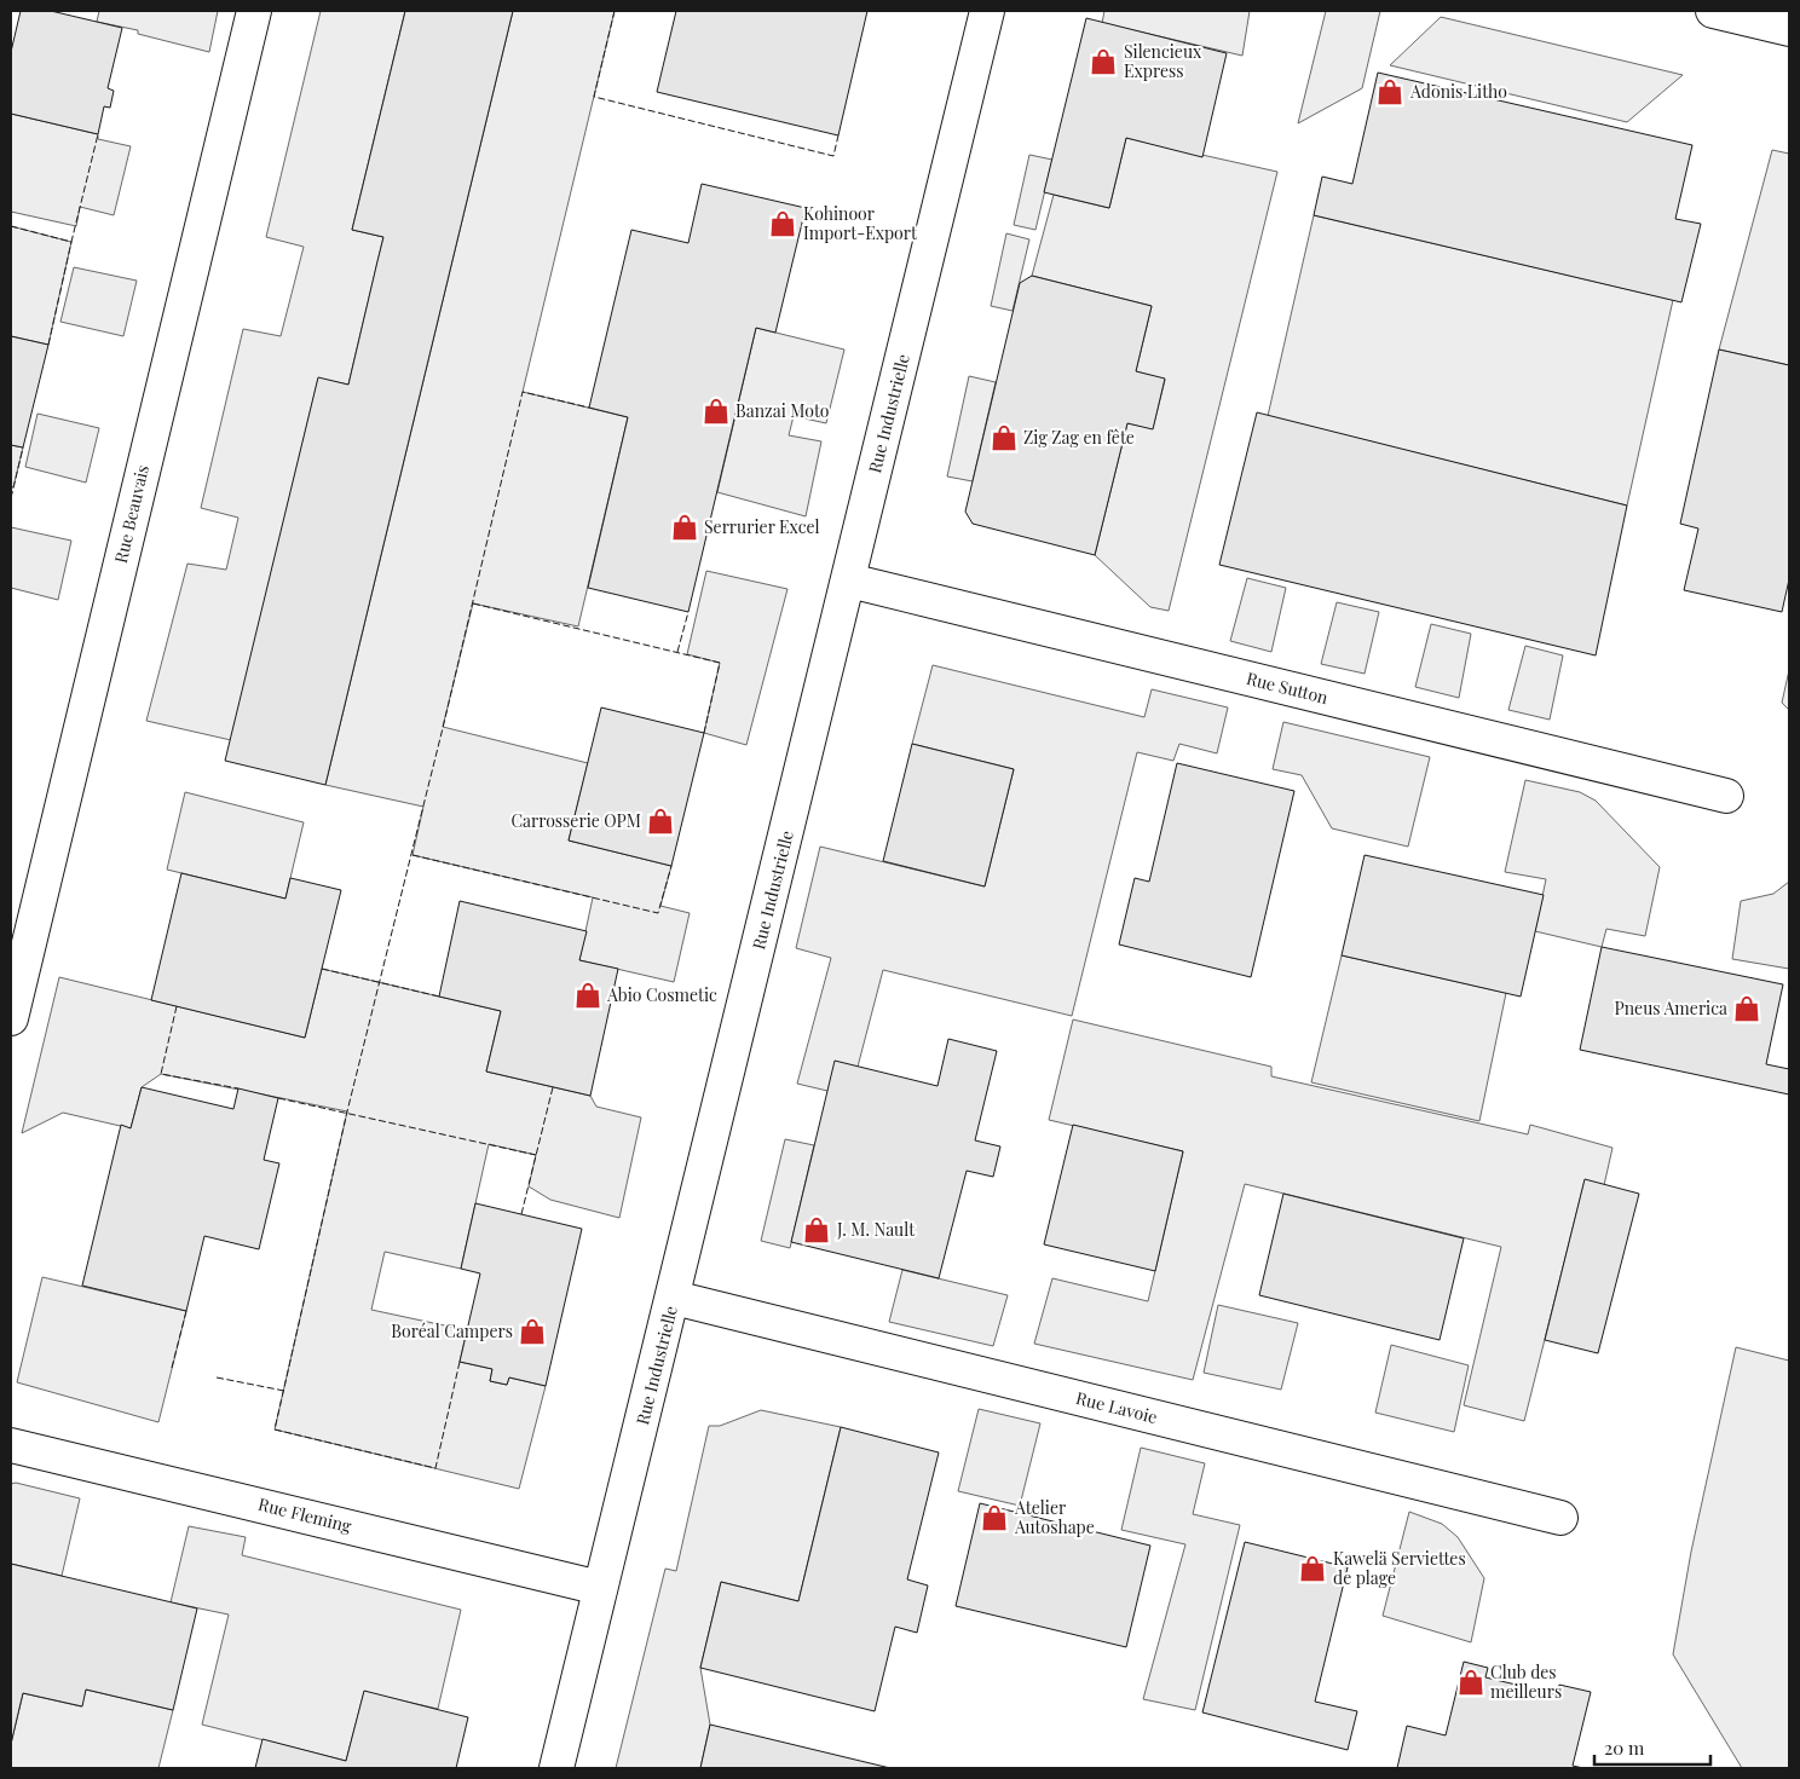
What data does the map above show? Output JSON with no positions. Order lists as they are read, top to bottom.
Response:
{
  "streets": {
    "street": [
      "Rue Industrielle",
      "Rue Beauvais",
      "Rue Sutton",
      "Rue Lavoie",
      "Rue Fleming"
    ]
  },
  "crossings": [
    ["Rue Industrielle", "Rue Sutton"],
    ["Rue Industrielle", "Rue Lavoie"],
    ["Rue Industrielle", "Rue Fleming"]
  ],
  "places": {
    "shop": [
      "Silencieux Express",
      "Adonis Litho",
      "Kohinoor Import-Export",
      "Banzai Moto",
      "Zig Zag en fête",
      "Serrurier Excel",
      "Carrosserie OPM",
      "Abio Cosmetic",
      "Pneus America",
      "J. M. Nault",
      "Boréal Campers",
      "Atelier Autoshape",
      "Kawelä Serviettes de plage",
      "Club des meilleurs"
    ]
  },
  "scale_bar": "20 m"
}
